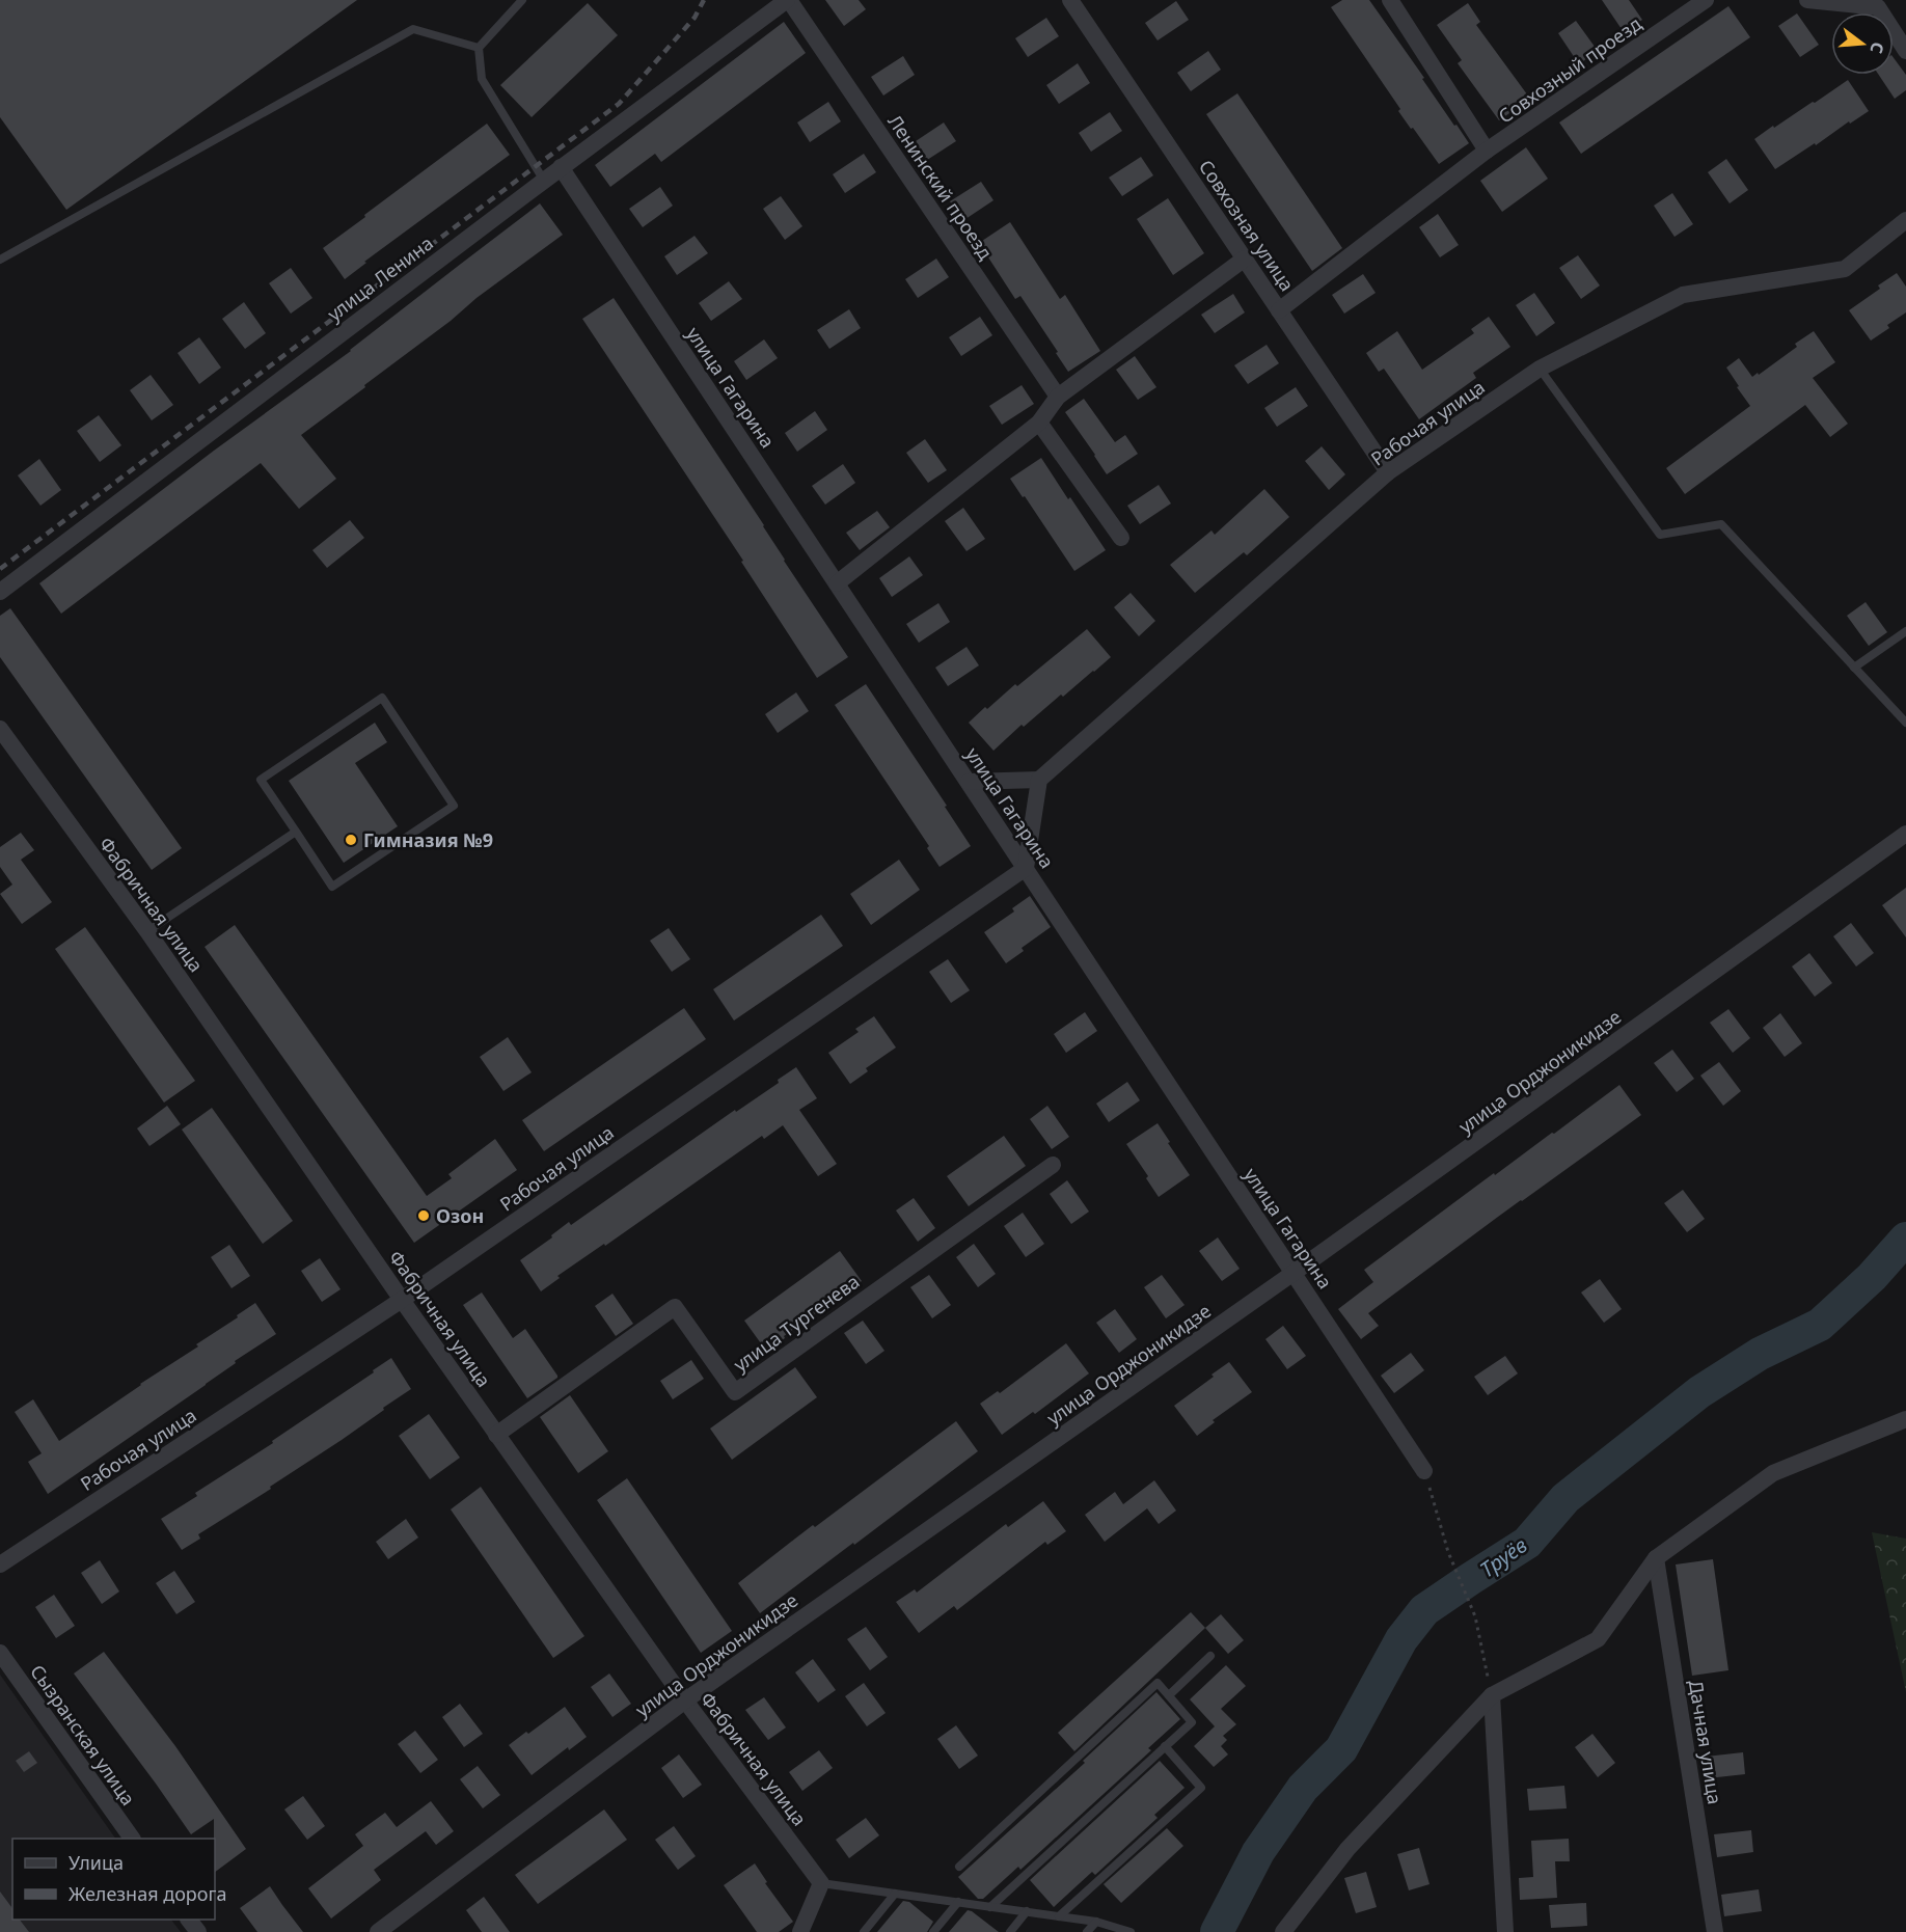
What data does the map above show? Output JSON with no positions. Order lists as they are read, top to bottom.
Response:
{
  "streets": {
    "street": [
      "Совхозный проезд",
      "Ленинский проезд",
      "Совхозная улица",
      "улица Ленина",
      "улица Гагарина",
      "Рабочая улица",
      "Фабричная улица",
      "улица Орджоникидзе",
      "улица Тургенева",
      "Сызранская улица",
      "Дачная улица"
    ]
  },
  "crossings": [
    ["Совхозный проезд", "Совхозная улица"],
    ["Ленинский проезд", "улица Ленина"],
    ["Совхозная улица", "Рабочая улица"],
    ["улица Ленина", "улица Гагарина"],
    ["улица Гагарина", "Рабочая улица"],
    ["улица Гагарина", "улица Орджоникидзе"],
    ["Рабочая улица", "Фабричная улица"],
    ["Фабричная улица", "улица Орджоникидзе"],
    ["Фабричная улица", "улица Тургенева"]
  ],
  "water": ["Труёв"],
  "places": ["Гимназия №9", "Озон"],
  "legend": ["Улица", "Железная дорога"],
  "north": "right"
}
